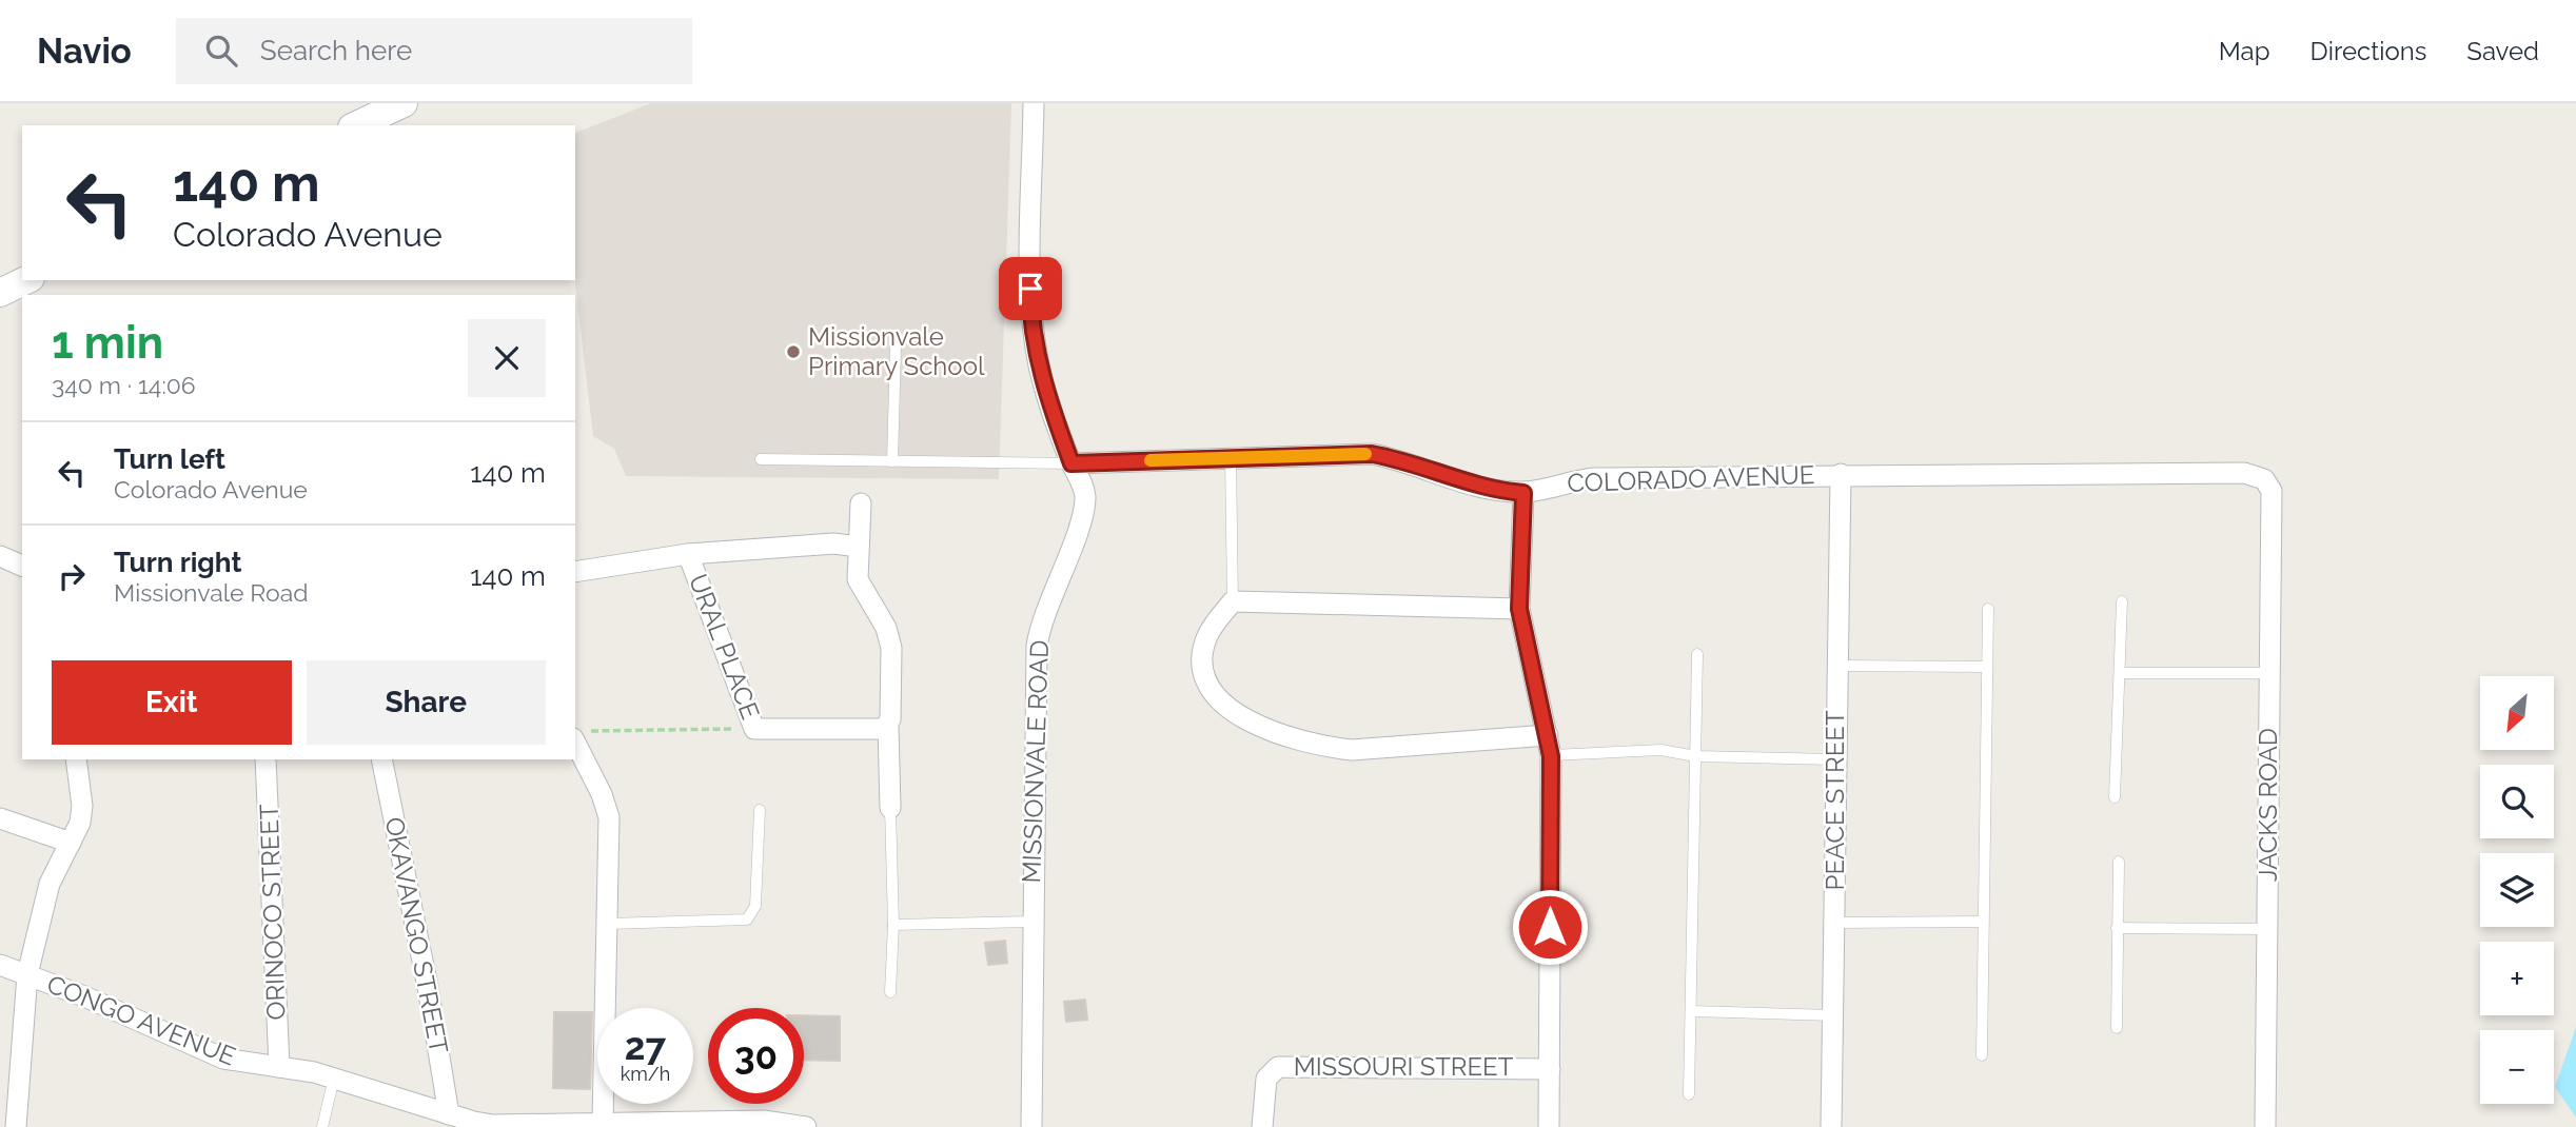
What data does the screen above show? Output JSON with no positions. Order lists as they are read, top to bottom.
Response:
{
  "streets": {
    "street": [
      "COLORADO AVENUE",
      "URAL PLACE",
      "MISSIONVALE ROAD",
      "PEACE STREET",
      "JACKS ROAD",
      "ORINOCO STREET",
      "OKAVANGO STREET",
      "CONGO AVENUE",
      "MISSOURI STREET"
    ]
  },
  "crossings": [
    ["COLORADO AVENUE", "MISSIONVALE ROAD"],
    ["COLORADO AVENUE", "PEACE STREET"],
    ["COLORADO AVENUE", "JACKS ROAD"],
    ["ORINOCO STREET", "CONGO AVENUE"],
    ["OKAVANGO STREET", "CONGO AVENUE"]
  ],
  "places": ["Missionvale Primary School"],
  "north": "bottom left",
  "page": {
    "header": "Navio",
    "search": "Search here",
    "nav": ["Map", "Directions", "Saved"],
    "turn": ["140 m", "Colorado Avenue"],
    "heading": ["1 min", "340 m · 14:06"],
    "list": [
      {
        "name": "Turn left",
        "note": "Colorado Avenue",
        "value": "140 m"
      },
      {
        "name": "Turn right",
        "note": "Missionvale Road",
        "value": "140 m"
      }
    ],
    "buttons": ["Exit", "Share"],
    "map_buttons": ["+", "−"],
    "speed": "27 km/h",
    "limit": "30"
  }
}
